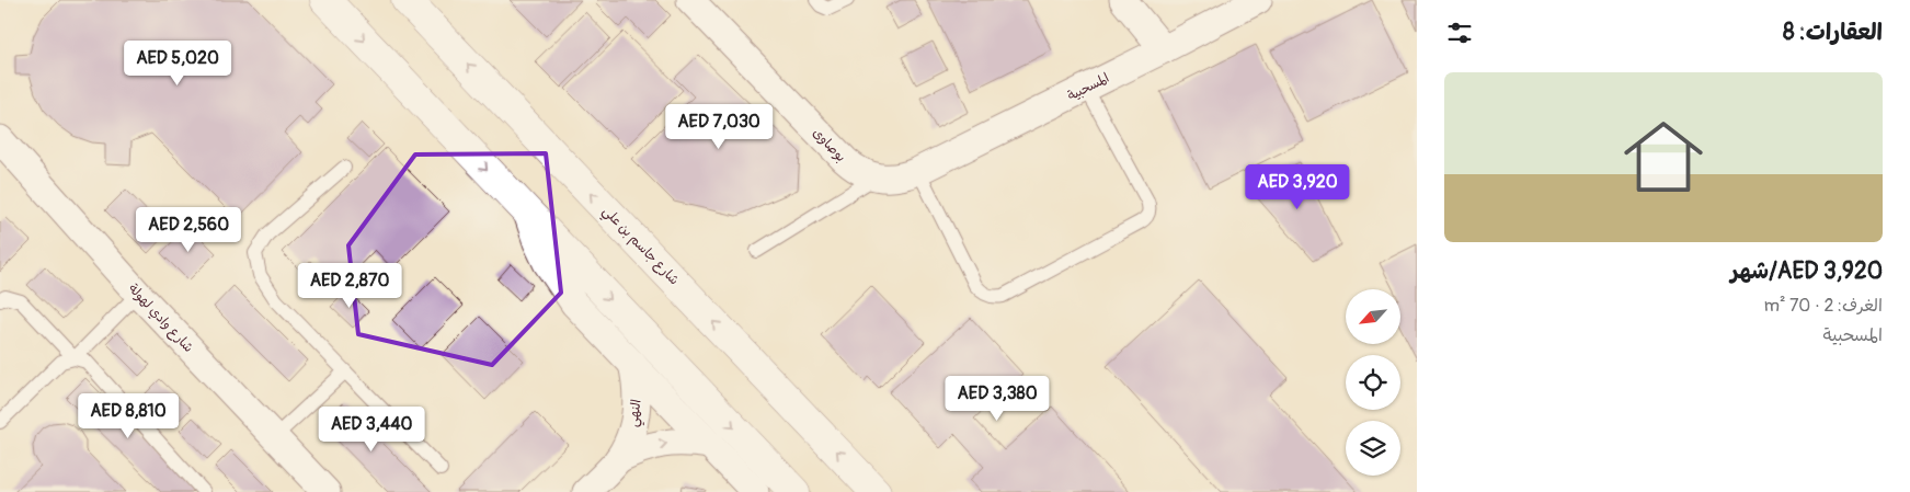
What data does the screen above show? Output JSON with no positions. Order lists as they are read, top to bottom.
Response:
{
  "streets": {
    "street": [
      "المسحبية",
      "بوصاوى",
      "شارع جاسم بن علي",
      "شارع وادي لهولة",
      "النهي"
    ]
  },
  "crossings": [
    ["المسحبية", "بوصاوى"]
  ],
  "one_way": ["النهي"],
  "north": "bottom left",
  "page": {
    "heading": "العقارات: 8",
    "price": [
      "AED 5,020",
      "AED 7,030",
      "AED 3,920",
      "AED 2,560",
      "AED 2,870",
      "AED 3,380",
      "AED 8,810",
      "AED 3,440"
    ],
    "list": [
      {
        "name": "AED 3,920/شهر",
        "note": "الغرف: 2 · 70 m² · المسحبية"
      }
    ]
  }
}
